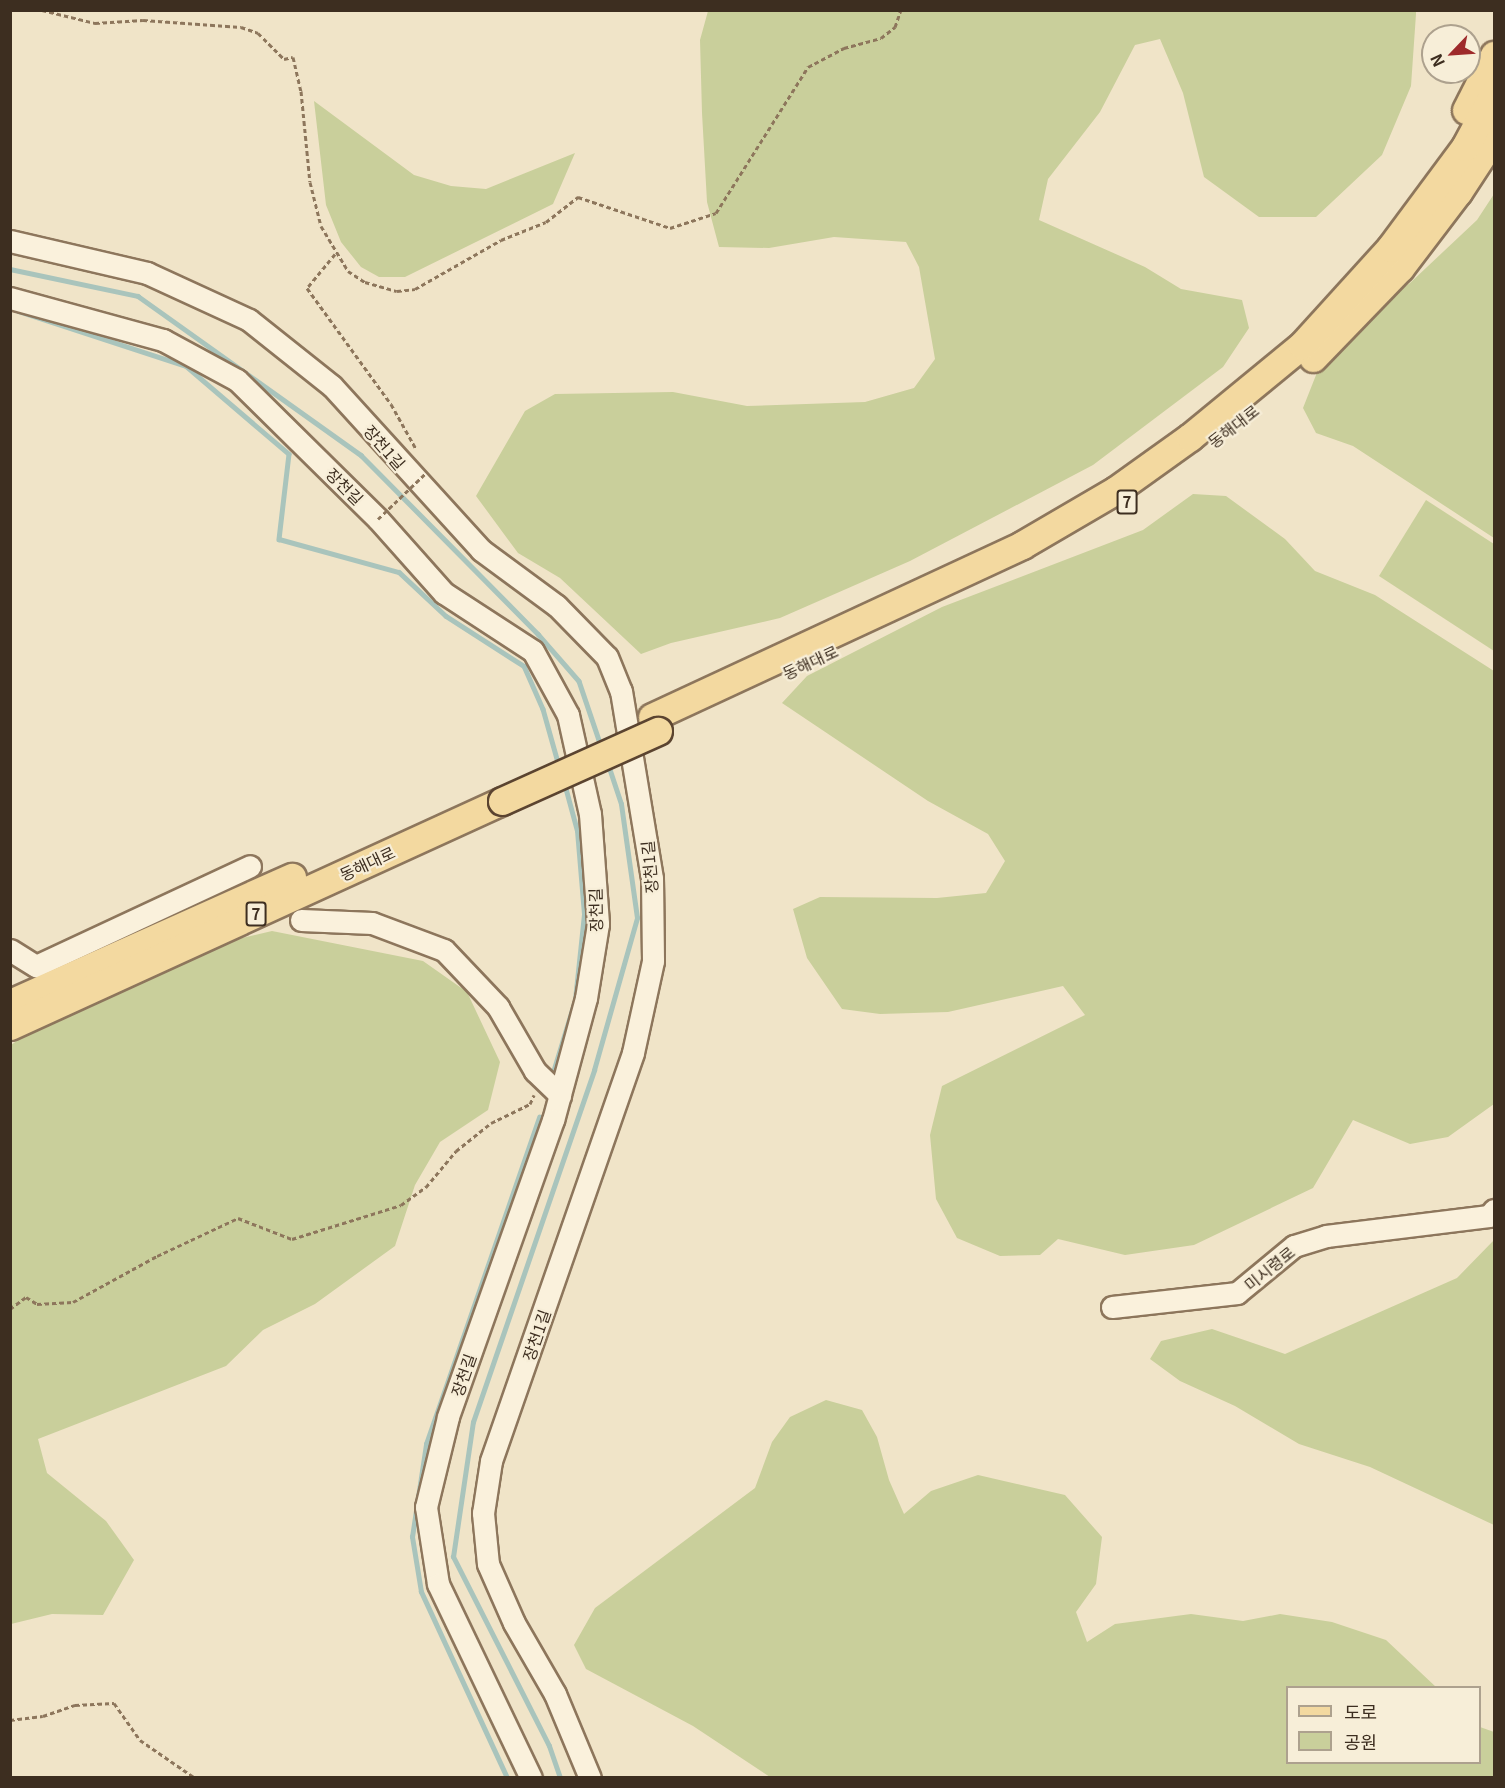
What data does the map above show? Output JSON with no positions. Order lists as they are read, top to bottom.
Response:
{
  "streets": {
    "main road": ["동해대로", "7"],
    "street": ["장천1길", "장천길", "미시령로"]
  },
  "legend": ["도로", "공원"],
  "north": "bottom left"
}
